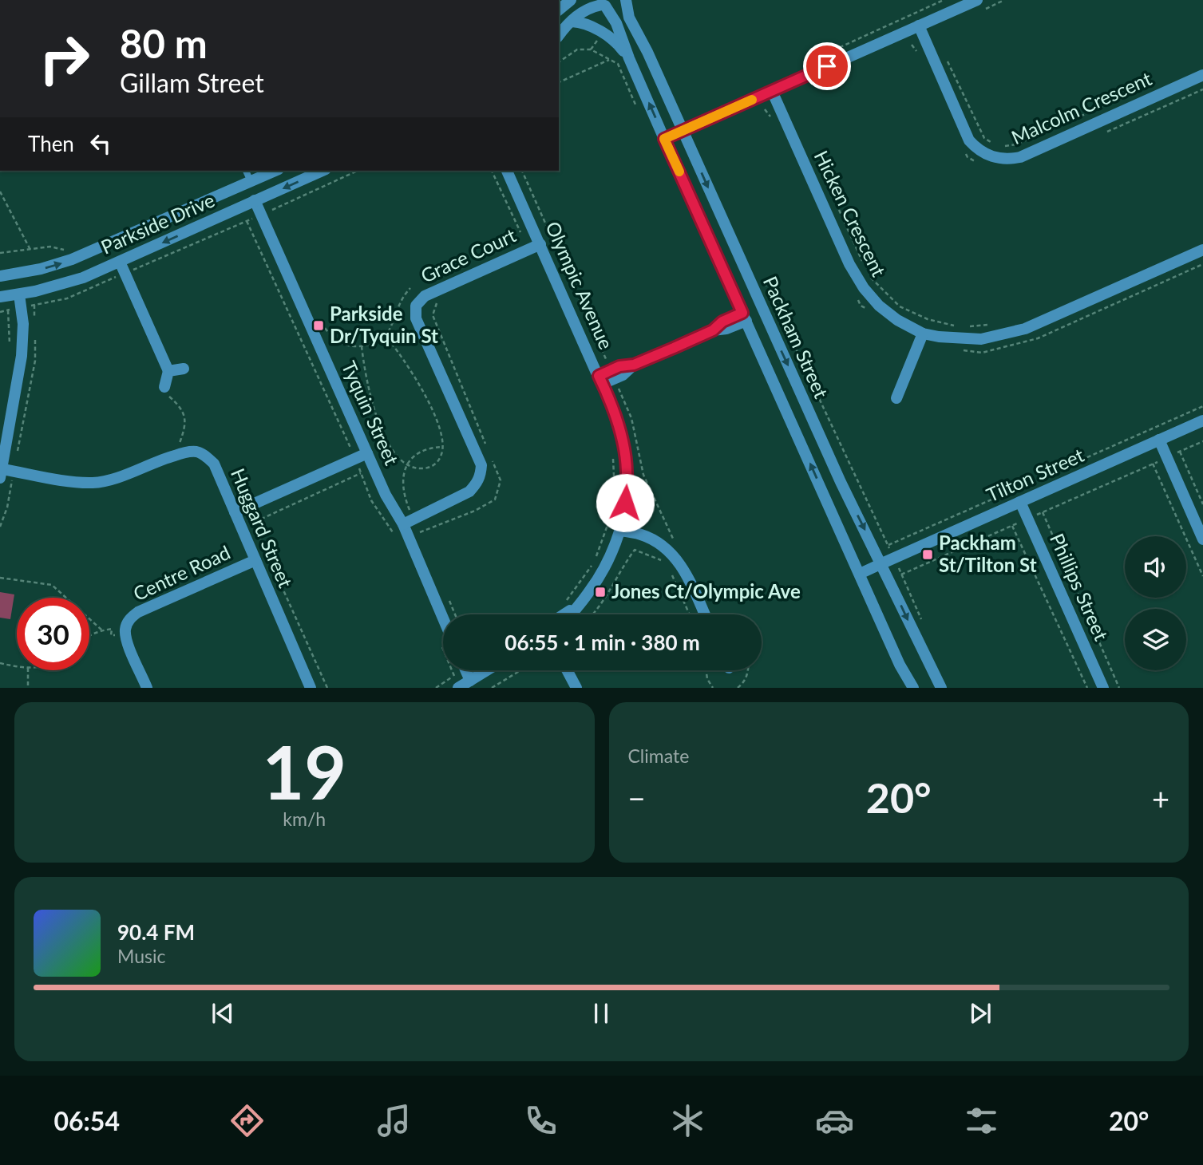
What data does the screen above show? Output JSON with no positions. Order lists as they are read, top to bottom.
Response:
{
  "streets": {
    "street": [
      "Malcolm Crescent",
      "Hicken Crescent",
      "Parkside Drive",
      "Grace Court",
      "Olympic Avenue",
      "Packham Street",
      "Tyquin Street",
      "Tilton Street",
      "Huggard Street",
      "Centre Road",
      "Phillips Street"
    ]
  },
  "crossings": [
    ["Parkside Drive", "Tyquin Street"],
    ["Grace Court", "Olympic Avenue"],
    ["Grace Court", "Tyquin Street"],
    ["Packham Street", "Tilton Street"],
    ["Tilton Street", "Phillips Street"],
    ["Huggard Street", "Centre Road"]
  ],
  "places": {
    "transit": ["Parkside Dr/Tyquin St", "Packham St/Tilton St", "Jones Ct/Olympic Ave"]
  },
  "page": {
    "turn": ["80 m", "Gillam Street"],
    "then": "Then",
    "limit": "30",
    "trip": "06:55 · 1 min · 380 m",
    "tile": [
      ["19", "km/h"],
      "Climate"
    ],
    "heat": ["−", "20°", "+"],
    "song": ["90.4 FM", "Music"],
    "tabs": ["06:54", "20°"]
  }
}
